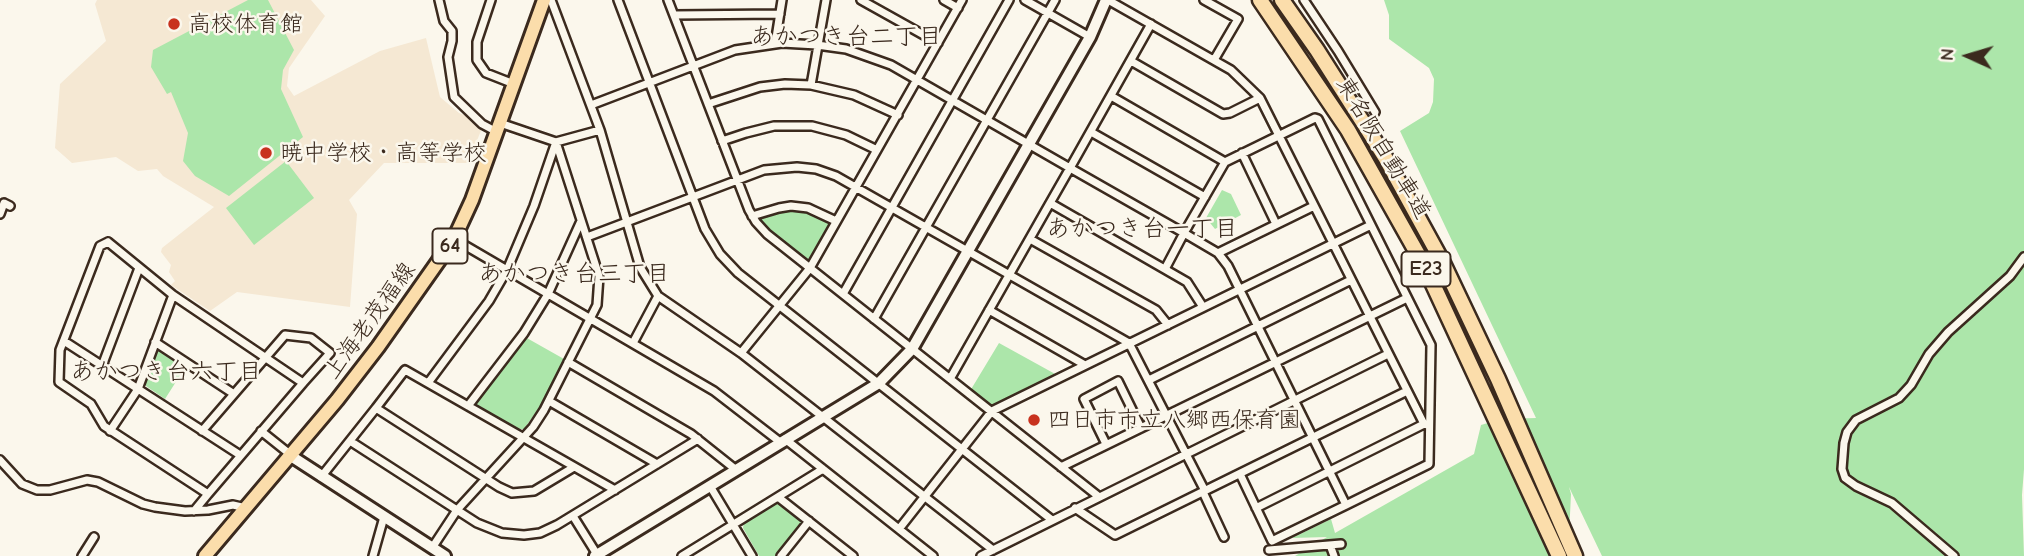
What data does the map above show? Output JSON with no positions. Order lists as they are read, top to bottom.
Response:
{
  "streets": {
    "highway": ["東名阪自動車道", "E23"],
    "main road": ["64", "上海老茂福線"]
  },
  "districts": [
    "あかつき台二丁目",
    "あかつき台一丁目",
    "あかつき台三丁目",
    "あかつき台六丁目"
  ],
  "places": ["高校体育館", "暁中学校・高等学校", "四日市市立八郷西保育園"],
  "north": "left"
}
